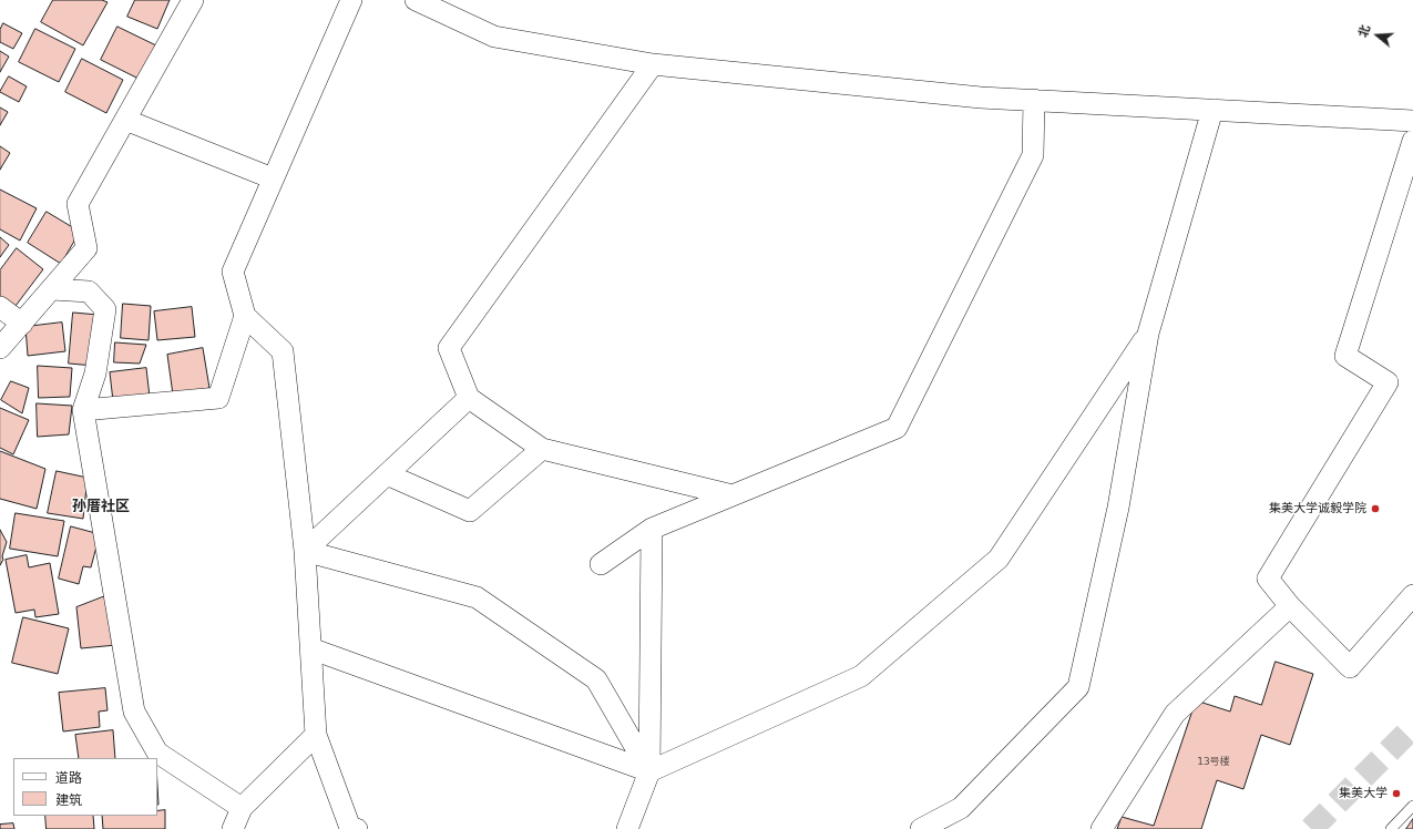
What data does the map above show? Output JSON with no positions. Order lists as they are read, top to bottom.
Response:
{
  "districts": ["孙厝社区"],
  "places": ["集美大学诚毅学院", "集美大学"],
  "house_numbers": ["13号楼"],
  "legend": ["道路", "建筑"],
  "north": "left"
}
